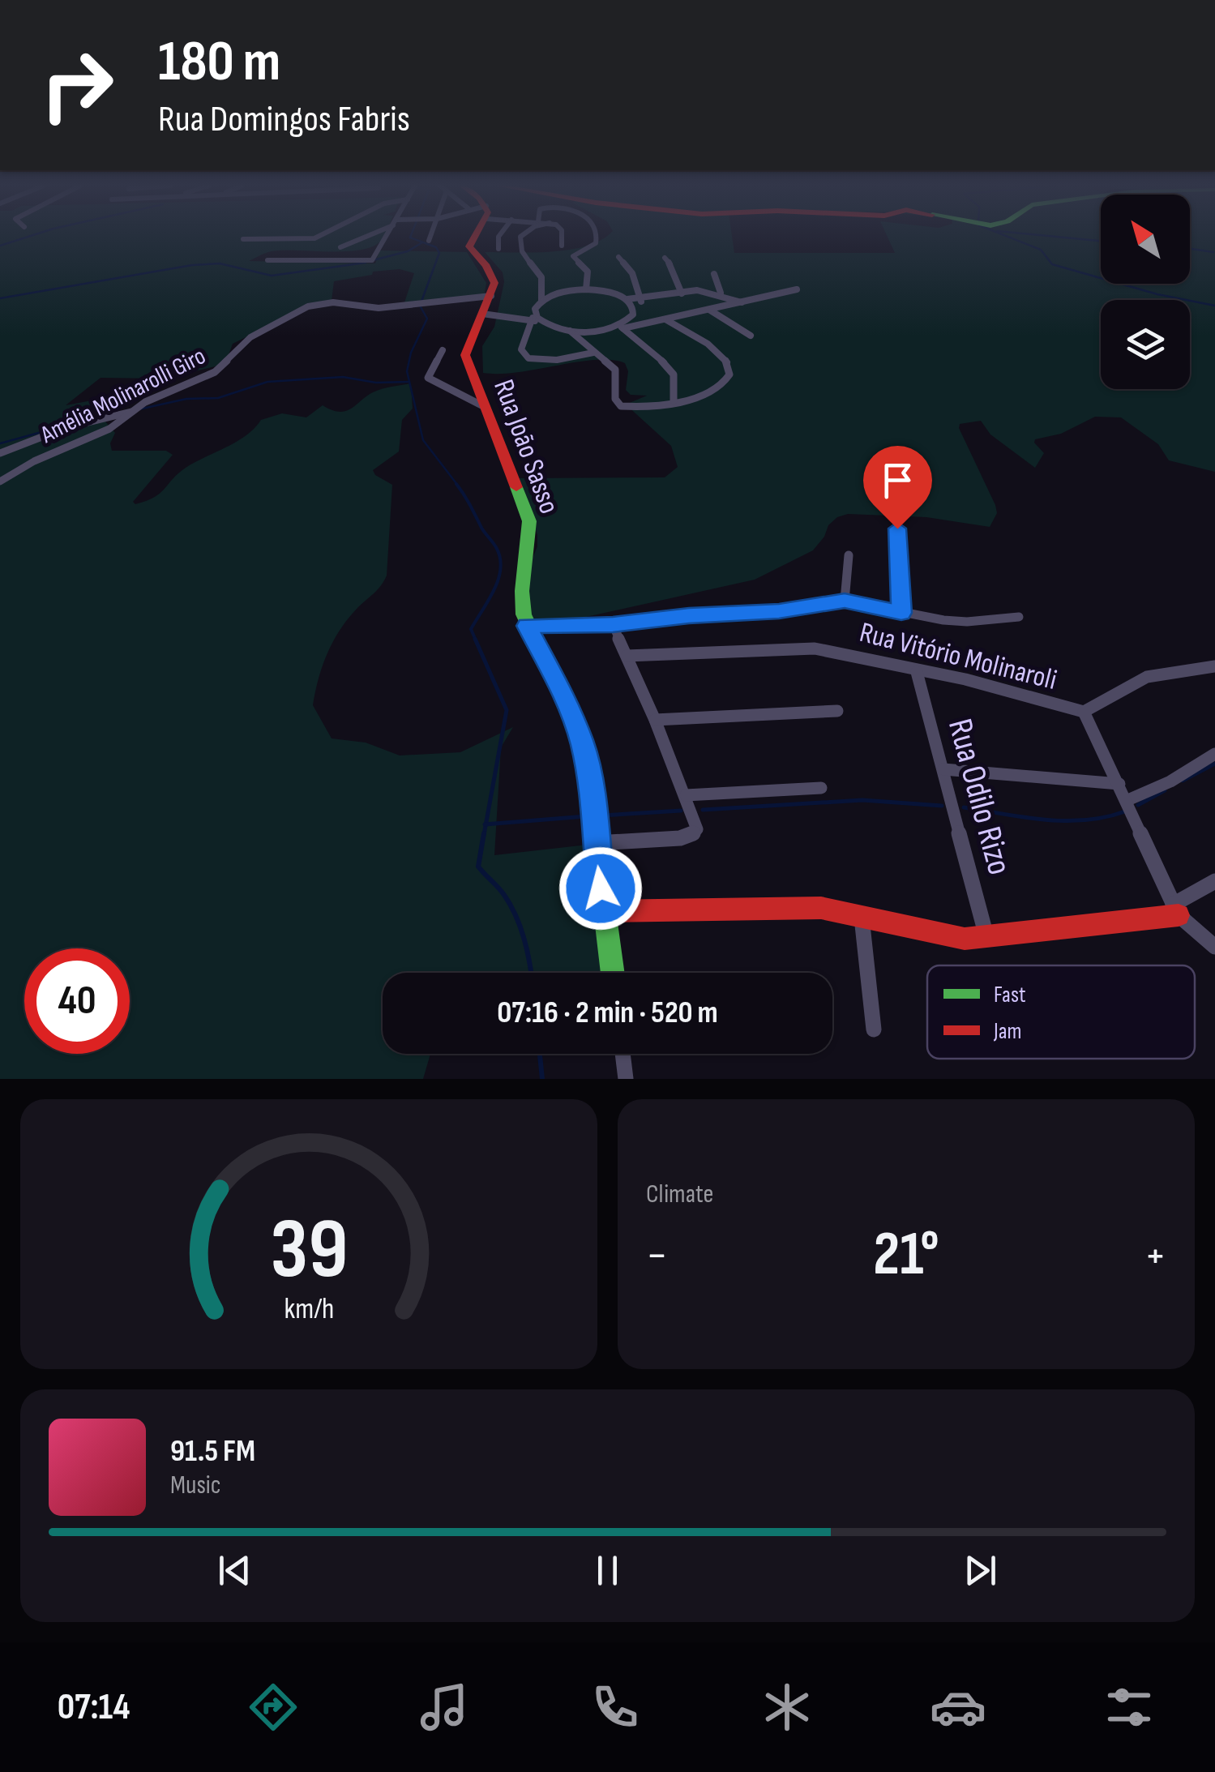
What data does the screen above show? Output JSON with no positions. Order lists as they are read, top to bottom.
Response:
{
  "streets": {
    "street": [
      "Amélia Molinarolli Giro",
      "Rua João Sasso",
      "Rua Vitório Molinaroli",
      "Rua Odilo Rizo"
    ]
  },
  "crossings": [
    ["Amélia Molinarolli Giro", "Rua João Sasso"],
    ["Rua Vitório Molinaroli", "Rua Odilo Rizo"]
  ],
  "legend": ["Fast", "Jam"],
  "north": "top left",
  "page": {
    "turn": ["180 m", "Rua Domingos Fabris"],
    "limit": "40",
    "trip": "07:16 · 2 min · 520 m",
    "tile": "Climate",
    "heat": ["−", "21°", "+"],
    "song": ["91.5 FM", "Music"],
    "tabs": "07:14",
    "gauge": ["39", "km/h"]
  }
}
